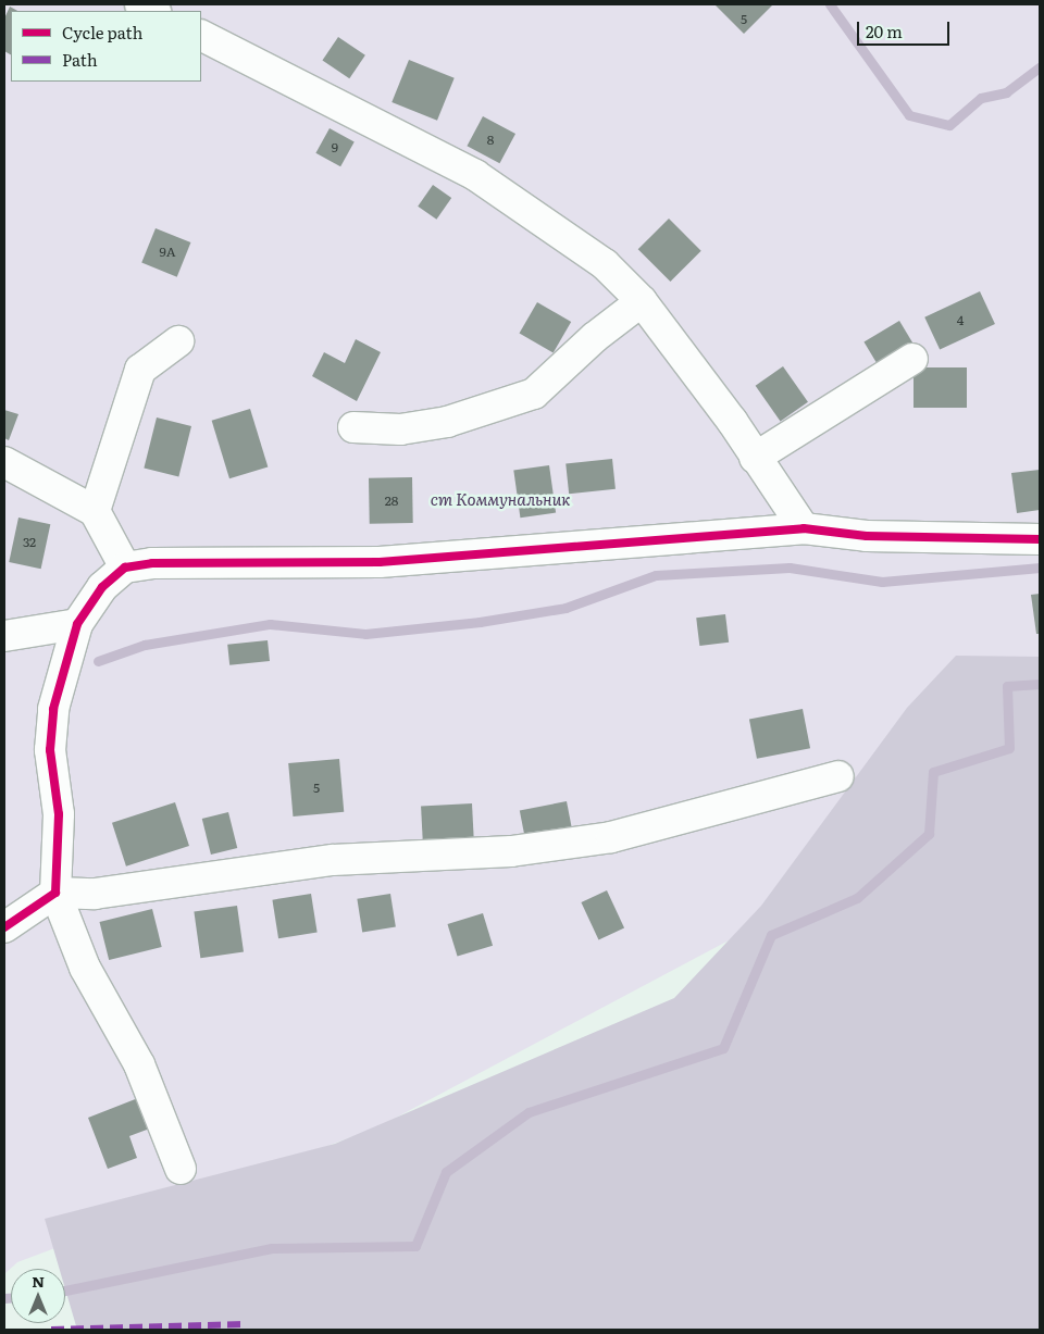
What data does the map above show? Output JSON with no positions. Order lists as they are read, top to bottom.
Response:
{
  "parks": ["ст Коммунальник"],
  "house_numbers": [
    "5",
    "8",
    "9",
    "9А",
    "4",
    "28",
    "32",
    "5"
  ],
  "legend": ["Cycle path", "Path"],
  "scale_bar": "20 m",
  "north": "top"
}
